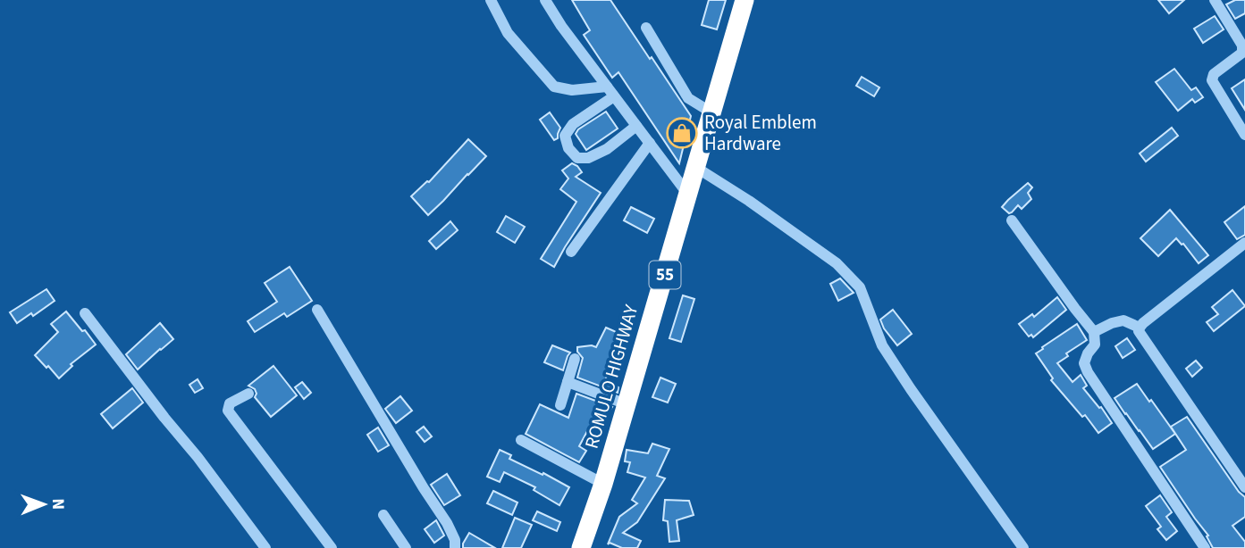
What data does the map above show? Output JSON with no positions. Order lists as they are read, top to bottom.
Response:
{
  "streets": {
    "highway": ["55", "ROMULO HIGHWAY"]
  },
  "places": {
    "shop": ["Royal Emblem Hardware"]
  },
  "north": "right"
}
